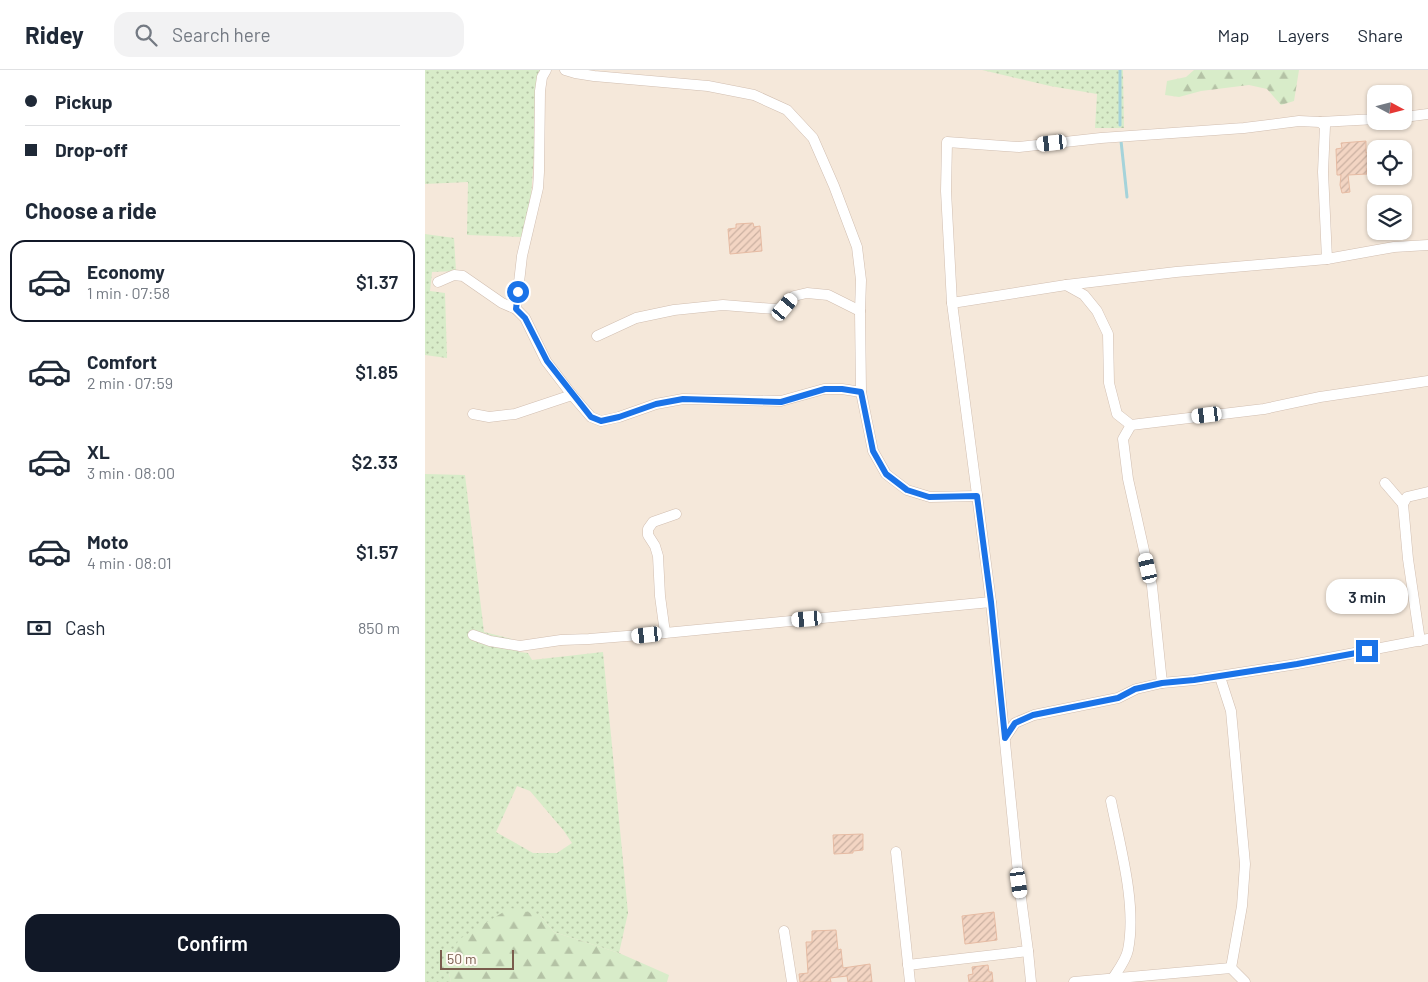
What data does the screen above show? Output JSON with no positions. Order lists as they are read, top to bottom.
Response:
{
  "scale_bar": "50 m",
  "north": "right",
  "page": {
    "header": "Ridey",
    "search": "Search here",
    "nav": ["Map", "Layers", "Share"],
    "banner": ["Pickup", "Drop-off"],
    "heading": "Choose a ride",
    "list": [
      {
        "name": "Economy",
        "note": "1 min · 07:58",
        "value": "$1.37"
      },
      {
        "name": "Comfort",
        "note": "2 min · 07:59",
        "value": "$1.85"
      },
      {
        "name": "XL",
        "note": "3 min · 08:00",
        "value": "$2.33"
      },
      {
        "name": "Moto",
        "note": "4 min · 08:01",
        "value": "$1.57"
      }
    ],
    "bubble": "3 min",
    "pay": ["Cash", "850 m"],
    "buttons": "Confirm",
    "scale": "50 m"
  }
}
